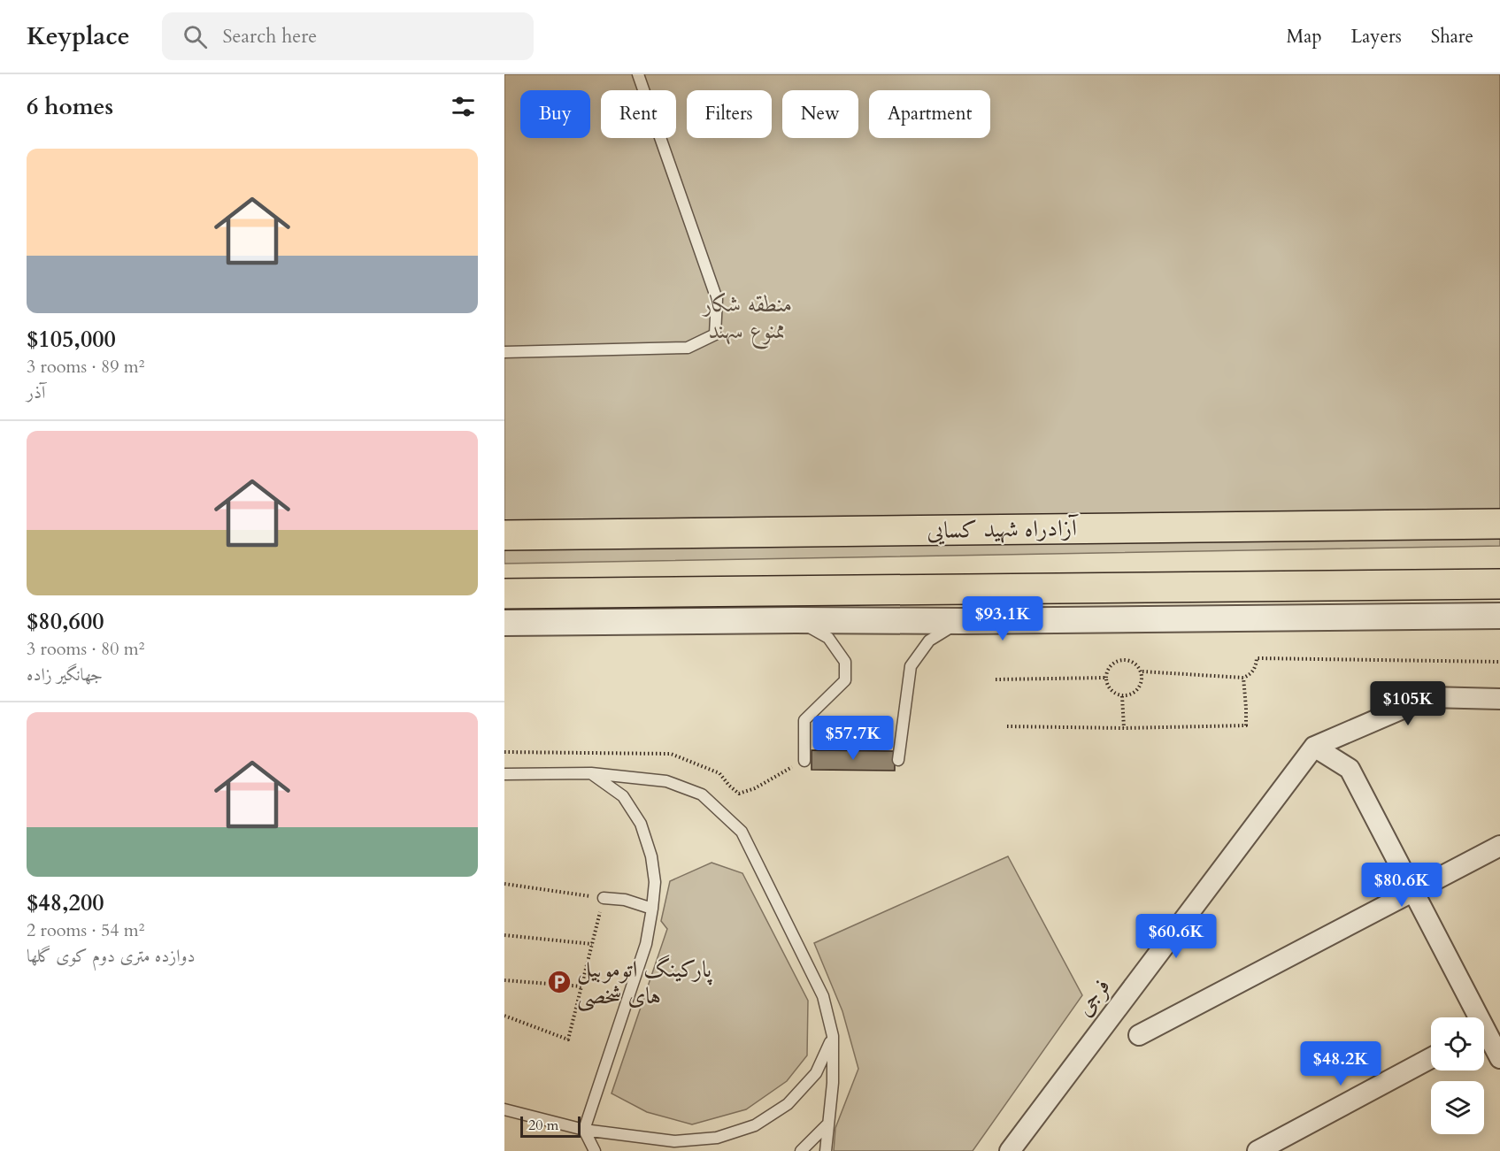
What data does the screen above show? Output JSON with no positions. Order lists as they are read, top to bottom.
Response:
{
  "streets": {
    "highway": ["آزادراه شهید کسایی"],
    "street": ["فرجی"]
  },
  "parks": ["منطقه شکار ممنوع سهند"],
  "places": {
    "parking": ["پارکینگ اتوموبیل های شخصی"]
  },
  "scale_bar": "20 m",
  "page": {
    "header": "Keyplace",
    "search": "Search here",
    "nav": ["Map", "Layers", "Share"],
    "heading": "6 homes",
    "chip": [
      "Buy",
      "Rent",
      "Filters",
      "New",
      "Apartment"
    ],
    "list": [
      {
        "name": "$105,000",
        "note": "3 rooms · 89 m² · آذر"
      },
      {
        "name": "$80,600",
        "note": "3 rooms · 80 m² · جهانگیر زاده"
      },
      {
        "name": "$48,200",
        "note": "2 rooms · 54 m² · دوازده متری دوم کوی گلها"
      }
    ],
    "price": [
      "$93.1K",
      "$105K",
      "$57.7K",
      "$80.6K",
      "$60.6K",
      "$48.2K"
    ],
    "scale": "20 m"
  }
}
